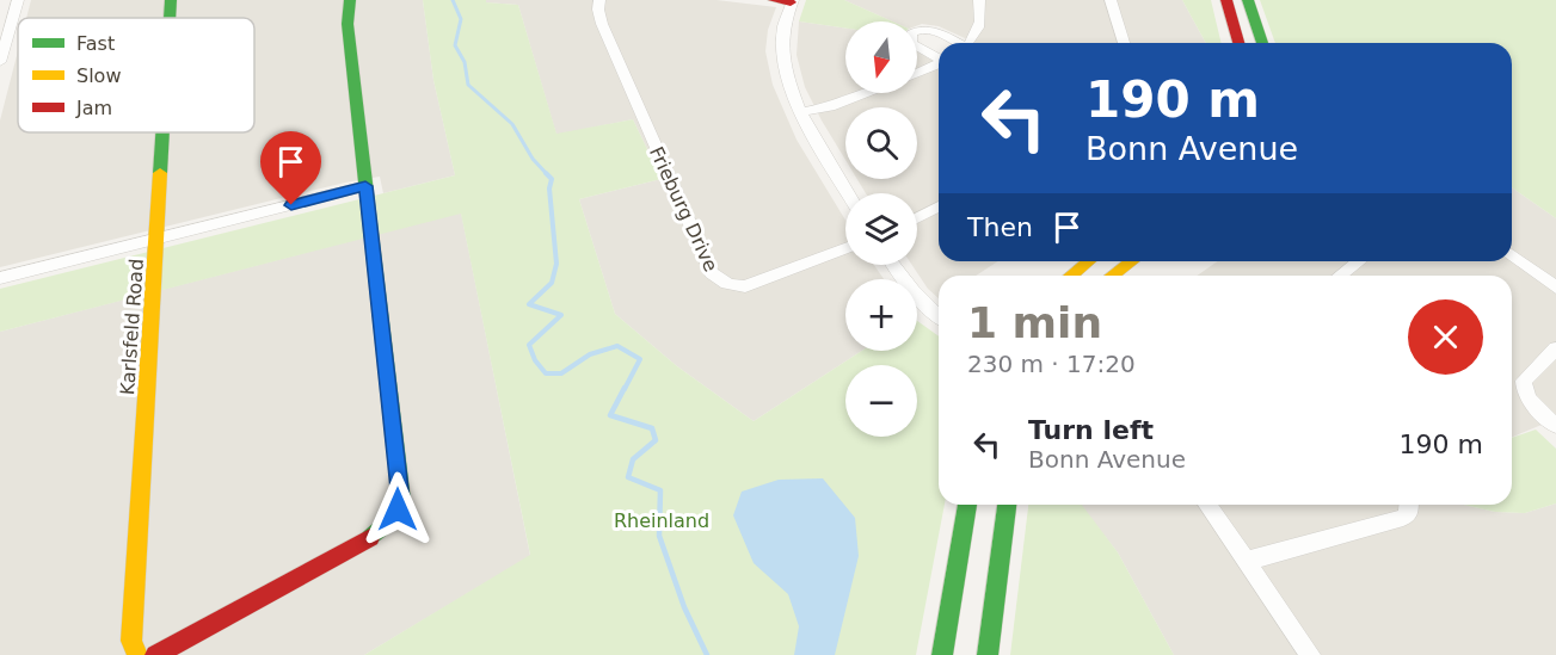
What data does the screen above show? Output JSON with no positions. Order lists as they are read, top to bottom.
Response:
{
  "streets": {
    "street": ["Frieburg Drive", "Karlsfeld Road"]
  },
  "parks": ["Rheinland"],
  "legend": ["Fast", "Slow", "Jam"],
  "north": "bottom",
  "page": {
    "map_buttons": ["+", "−"],
    "turn": ["190 m", "Bonn Avenue"],
    "then": "Then",
    "heading": ["1 min", "230 m · 17:20"],
    "list": [
      {
        "name": "Turn left",
        "note": "Bonn Avenue",
        "value": "190 m"
      }
    ]
  }
}
